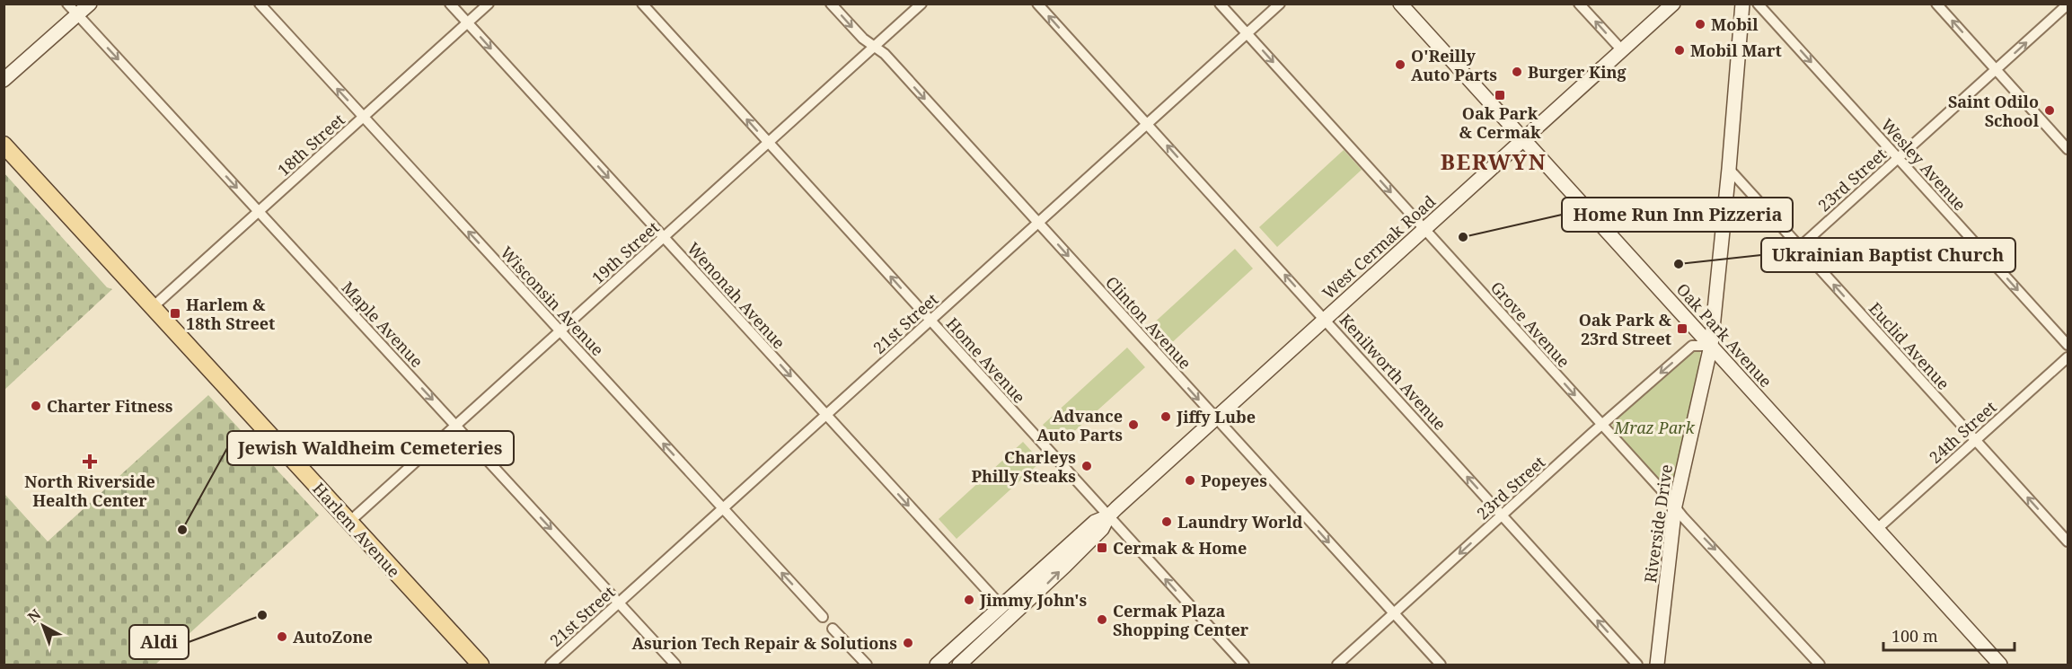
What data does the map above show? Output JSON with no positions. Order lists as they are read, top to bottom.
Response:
{
  "streets": {
    "main road": ["Harlem Avenue"],
    "street": [
      "18th Street",
      "Wesley Avenue",
      "23rd Street",
      "West Cermak Road",
      "19th Street",
      "Wenonah Avenue",
      "Wisconsin Avenue",
      "Clinton Avenue",
      "21st Street",
      "Maple Avenue",
      "Grove Avenue",
      "Oak Park Avenue",
      "Euclid Avenue",
      "Home Avenue",
      "Kenilworth Avenue",
      "24th Street",
      "Riverside Drive"
    ]
  },
  "crossings": [
    ["18th Street", "Wenonah Avenue"],
    ["18th Street", "Wisconsin Avenue"],
    ["18th Street", "Maple Avenue"],
    ["18th Street", "Harlem Avenue"],
    ["Wesley Avenue", "23rd Street"],
    ["23rd Street", "Clinton Avenue"],
    ["23rd Street", "Grove Avenue"],
    ["23rd Street", "Oak Park Avenue"],
    ["23rd Street", "Euclid Avenue"],
    ["23rd Street", "Kenilworth Avenue"],
    ["23rd Street", "Riverside Drive"],
    ["West Cermak Road", "Wenonah Avenue"],
    ["West Cermak Road", "Clinton Avenue"],
    ["West Cermak Road", "Grove Avenue"],
    ["West Cermak Road", "Oak Park Avenue"],
    ["West Cermak Road", "Home Avenue"],
    ["West Cermak Road", "Kenilworth Avenue"],
    ["19th Street", "Wenonah Avenue"],
    ["19th Street", "Wisconsin Avenue"],
    ["19th Street", "Clinton Avenue"],
    ["19th Street", "Maple Avenue"],
    ["19th Street", "Home Avenue"],
    ["19th Street", "Harlem Avenue"],
    ["Wenonah Avenue", "21st Street"],
    ["Wisconsin Avenue", "21st Street"],
    ["Clinton Avenue", "21st Street"],
    ["21st Street", "Maple Avenue"],
    ["21st Street", "Grove Avenue"],
    ["21st Street", "Home Avenue"],
    ["21st Street", "Kenilworth Avenue"],
    ["Grove Avenue", "Riverside Drive"],
    ["Oak Park Avenue", "24th Street"],
    ["Oak Park Avenue", "Riverside Drive"],
    ["Euclid Avenue", "24th Street"],
    ["Euclid Avenue", "Riverside Drive"]
  ],
  "one_way": [
    "Wesley Avenue",
    "Wenonah Avenue",
    "Wisconsin Avenue",
    "Clinton Avenue",
    "Maple Avenue",
    "Grove Avenue",
    "Euclid Avenue",
    "Home Avenue",
    "Kenilworth Avenue"
  ],
  "districts": ["BERWYN"],
  "parks": ["Mraz Park"],
  "places": {
    "other": [
      "Mobil",
      "Mobil Mart",
      "O'Reilly Auto Parts",
      "Burger King",
      "Saint Odilo School",
      "Home Run Inn Pizzeria",
      "Ukrainian Baptist Church",
      "Charter Fitness",
      "Jiffy Lube",
      "Advance Auto Parts",
      "Charleys Philly Steaks",
      "Popeyes",
      "Laundry World",
      "Jewish Waldheim Cemeteries",
      "Jimmy John's",
      "Aldi",
      "Cermak Plaza Shopping Center",
      "AutoZone",
      "Asurion Tech Repair & Solutions"
    ],
    "transit": [
      "Oak Park & Cermak",
      "Harlem & 18th Street",
      "Oak Park & 23rd Street",
      "Cermak & Home"
    ],
    "health": ["North Riverside Health Center"]
  },
  "scale_bar": "100 m",
  "north": "top left"
}
